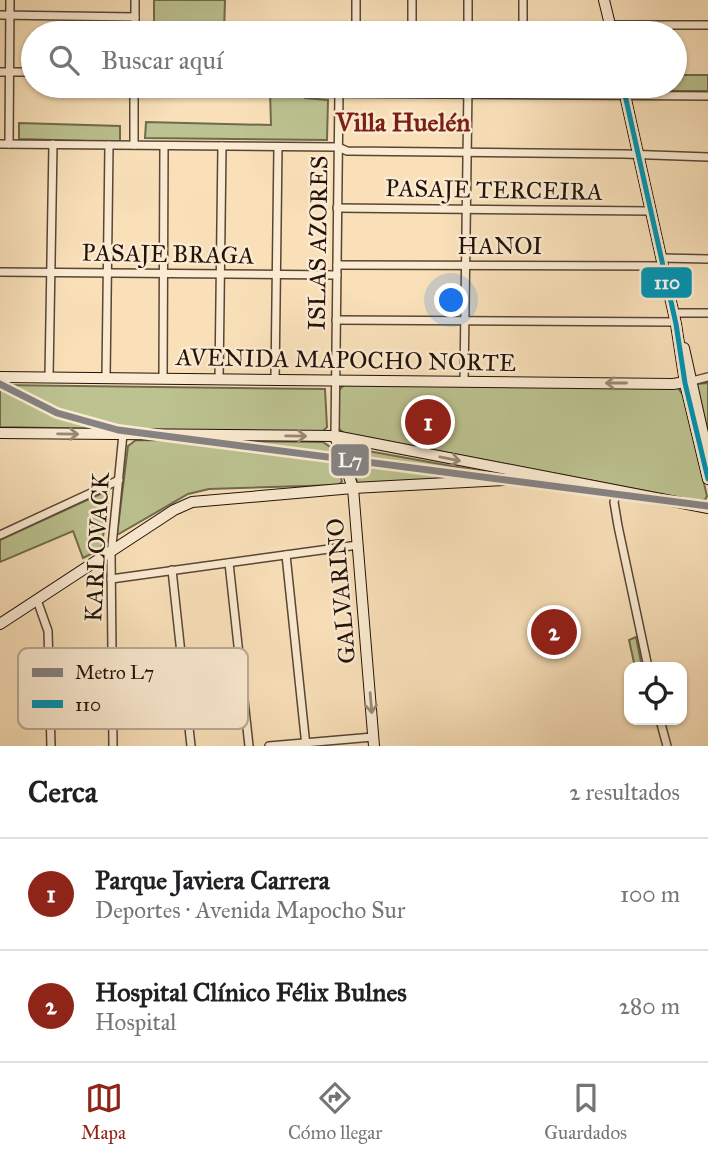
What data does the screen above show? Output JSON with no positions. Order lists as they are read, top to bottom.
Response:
{
  "streets": {
    "main road": ["AVENIDA MAPOCHO NORTE", "GALVARINO"],
    "street": [
      "PASAJE TERCEIRA",
      "ISLAS AZORES",
      "HANOI",
      "PASAJE BRAGA",
      "KARLOVACK"
    ]
  },
  "crossings": [
    ["PASAJE TERCEIRA", "ISLAS AZORES"],
    ["ISLAS AZORES", "HANOI"],
    ["ISLAS AZORES", "PASAJE BRAGA"],
    ["ISLAS AZORES", "AVENIDA MAPOCHO NORTE"],
    ["ISLAS AZORES", "GALVARINO"]
  ],
  "one_way": ["GALVARINO"],
  "districts": ["Villa Huelén"],
  "lines": ["transit line 110", "metro line L7"],
  "legend": ["Metro L7", "110"],
  "page": {
    "search": "Buscar aquí",
    "pins": ["1", "2"],
    "heading": ["Cerca", "2 resultados"],
    "list": [
      {
        "mark": "1",
        "name": "Parque Javiera Carrera",
        "note": "Deportes · Avenida Mapocho Sur",
        "value": "100 m"
      },
      {
        "mark": "2",
        "name": "Hospital Clínico Félix Bulnes",
        "note": "Hospital",
        "value": "280 m"
      }
    ],
    "nav": ["Mapa", "Cómo llegar", "Guardados"]
  }
}
